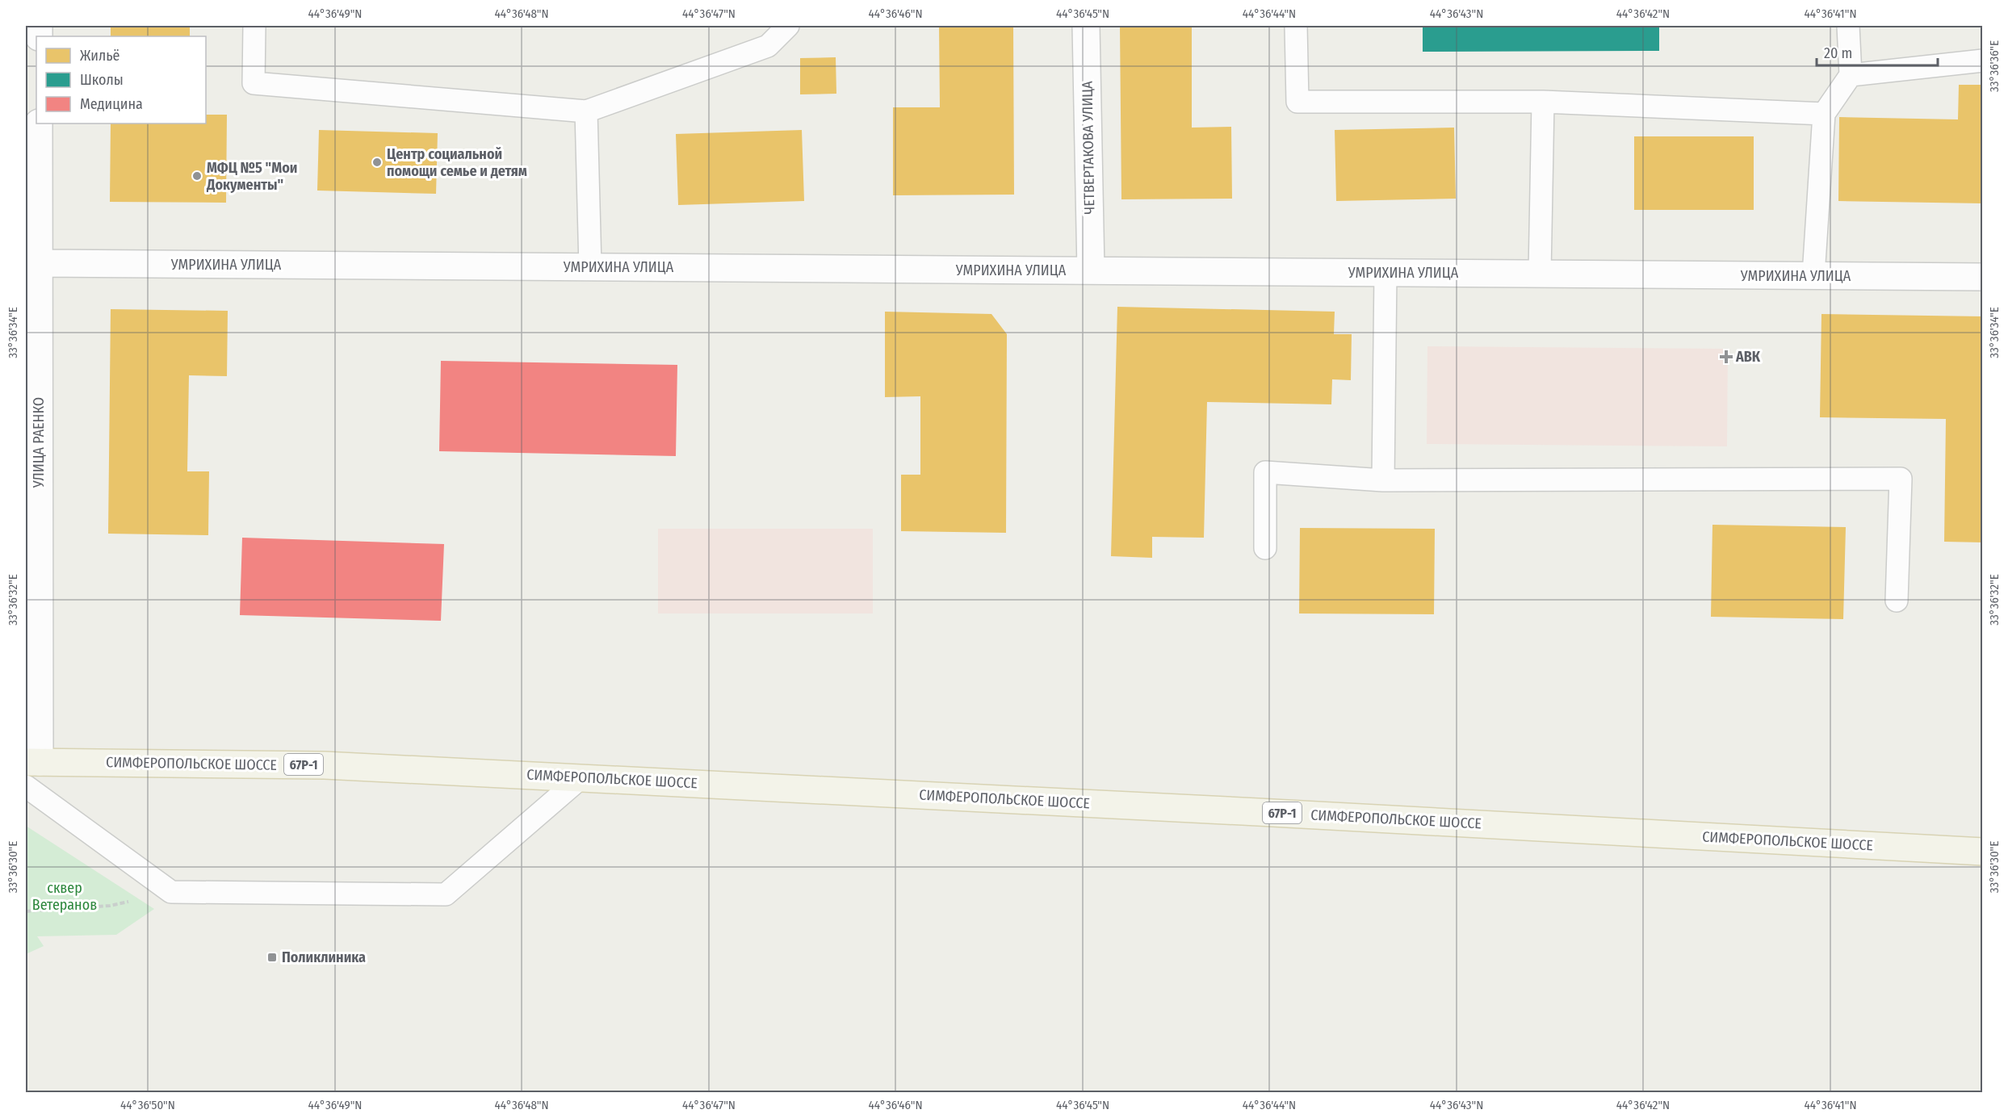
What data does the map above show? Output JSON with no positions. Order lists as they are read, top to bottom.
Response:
{
  "streets": {
    "main road": ["СИМФЕРОПОЛЬСКОЕ ШОССЕ", "67Р-1"],
    "street": ["ЧЕТВЕРТАКОВА УЛИЦА", "УМРИХИНА УЛИЦА", "УЛИЦА РАЕНКО"]
  },
  "crossings": [
    ["ЧЕТВЕРТАКОВА УЛИЦА", "УМРИХИНА УЛИЦА"],
    ["УМРИХИНА УЛИЦА", "УЛИЦА РАЕНКО"],
    ["УЛИЦА РАЕНКО", "СИМФЕРОПОЛЬСКОЕ ШОССЕ"]
  ],
  "parks": ["сквер Ветеранов"],
  "places": {
    "other": ["Центр социальной помощи семье и детям", "МФЦ №5 \"Мои Документы\""],
    "health": ["АВК"],
    "transit": ["Поликлиника"]
  },
  "legend": ["Жильё", "Школы", "Медицина"],
  "scale_bar": "20 m",
  "coordinates": [
    "44°36'49\"N",
    "44°36'48\"N",
    "44°36'47\"N",
    "44°36'46\"N",
    "44°36'45\"N",
    "44°36'44\"N",
    "44°36'43\"N",
    "44°36'42\"N",
    "44°36'41\"N",
    "33°36'36\"E",
    "33°36'34\"E",
    "33°36'32\"E",
    "33°36'30\"E",
    "44°36'50\"N"
  ]
}
